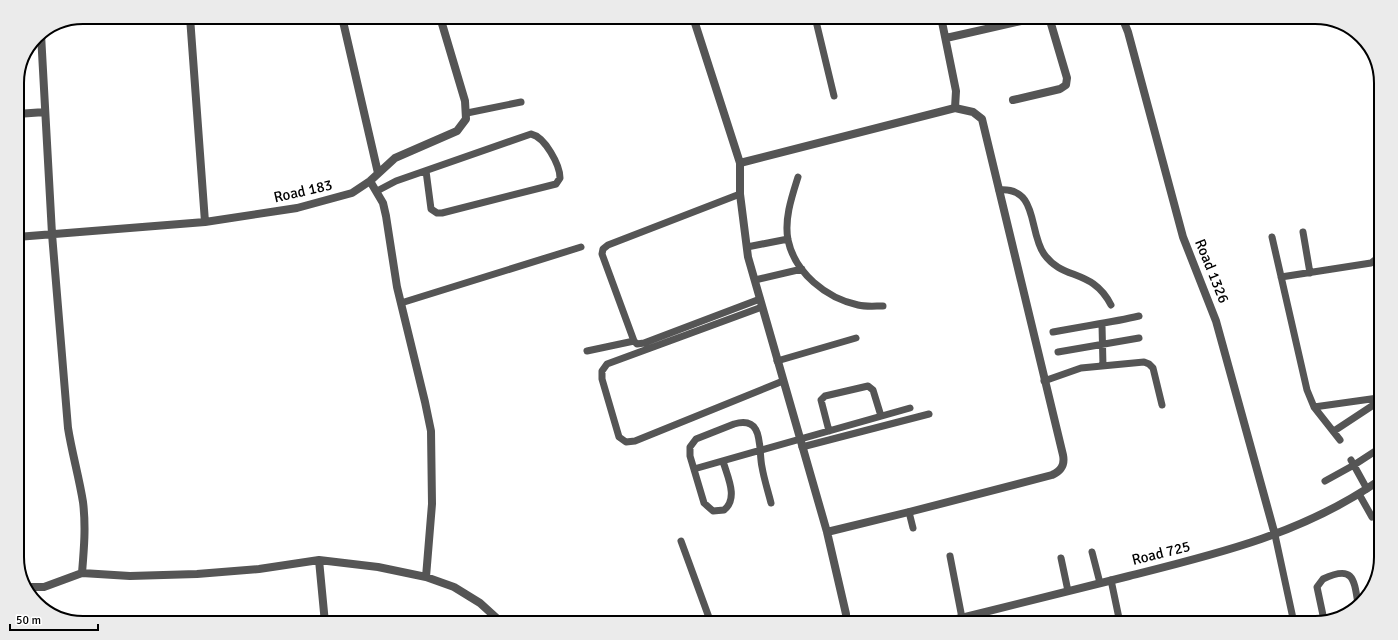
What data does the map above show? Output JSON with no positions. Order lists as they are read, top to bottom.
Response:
{
  "streets": {
    "street": ["Road 183", "Road 1326", "Road 725"]
  },
  "crossings": [
    ["Road 1326", "Road 725"]
  ],
  "scale_bar": "50 m"
}
